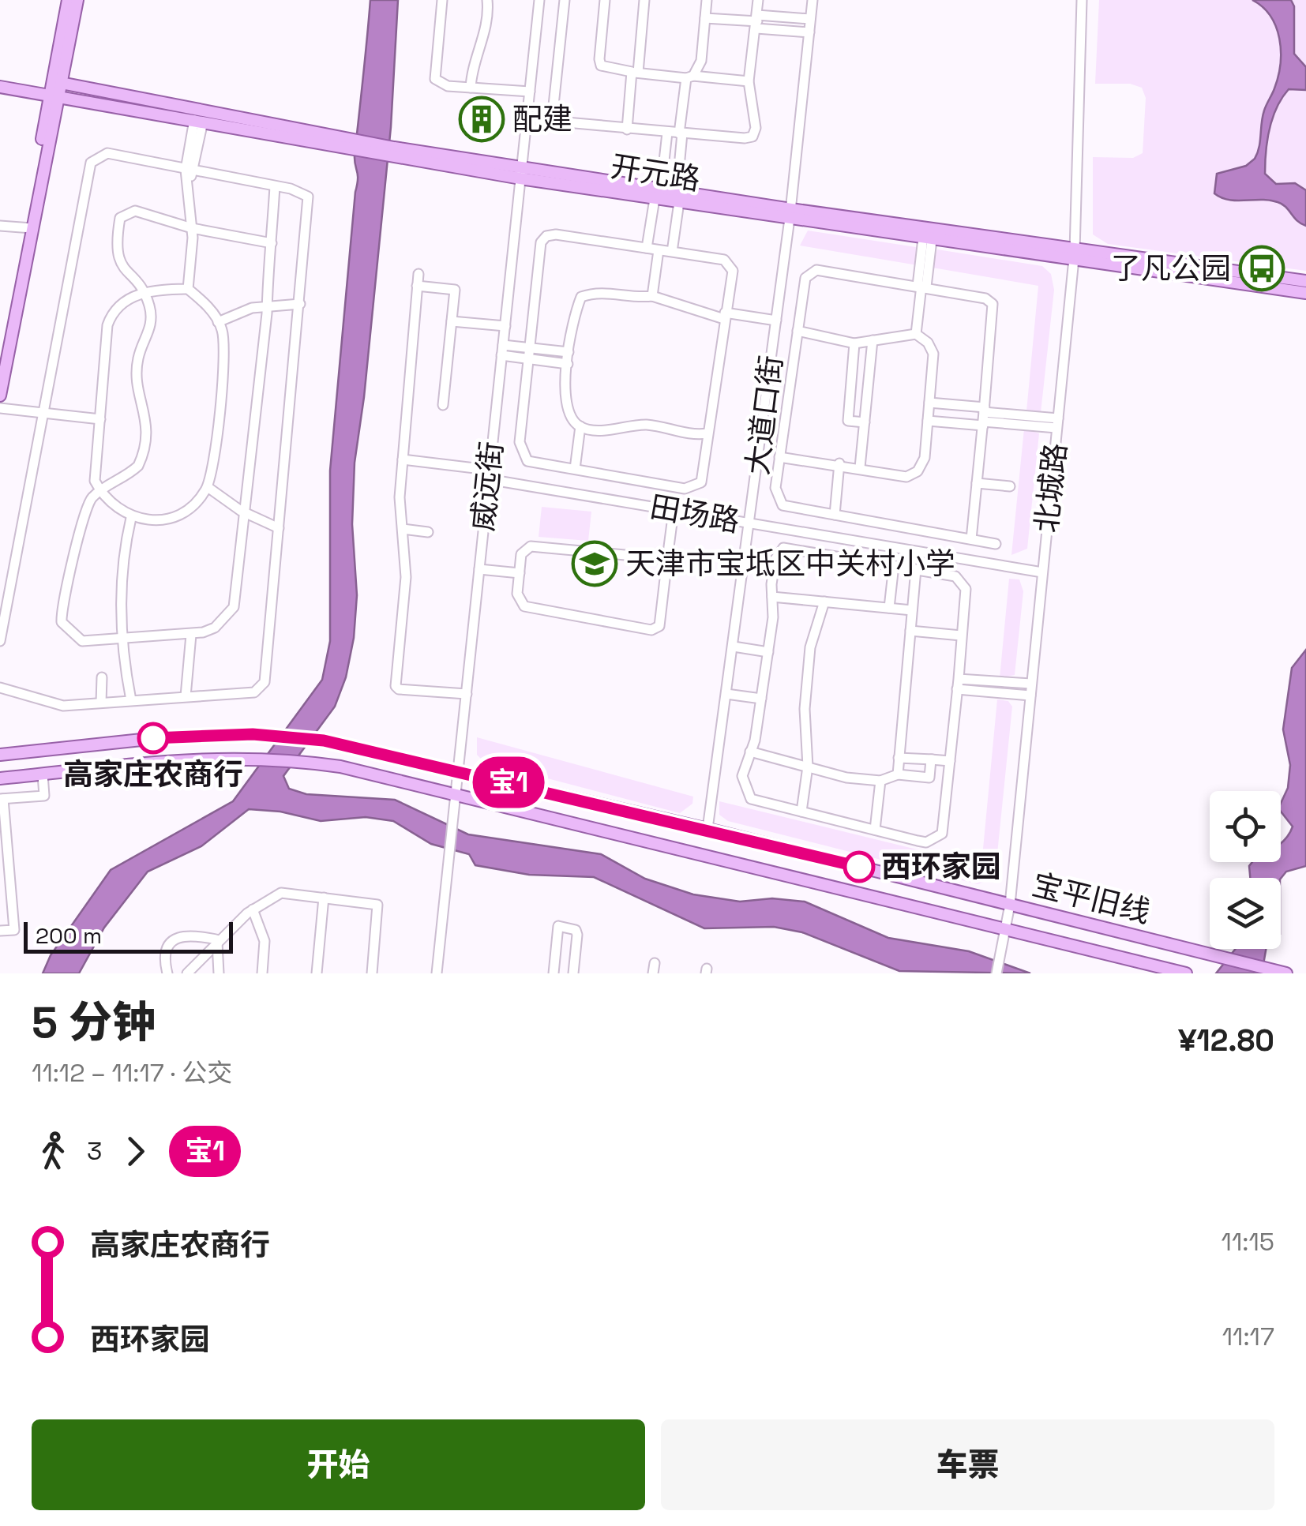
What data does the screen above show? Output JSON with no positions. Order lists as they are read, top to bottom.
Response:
{
  "streets": {
    "main road": ["开元路", "宝平旧线"],
    "street": [
      "大道口街",
      "威远街",
      "北城路",
      "田场路"
    ]
  },
  "crossings": [
    ["开元路", "大道口街"],
    ["开元路", "威远街"],
    ["开元路", "北城路"],
    ["大道口街", "田场路"],
    ["大道口街", "宝平旧线"],
    ["威远街", "田场路"],
    ["威远街", "宝平旧线"],
    ["北城路", "田场路"],
    ["北城路", "宝平旧线"]
  ],
  "places": {
    "building": ["配建"],
    "bus stop": ["了凡公园"],
    "school or university": ["天津市宝坻区中关村小学"],
    "other": ["高家庄农商行", "西环家园"]
  },
  "lines": ["bus line 宝1"],
  "scale_bar": "200 m",
  "page": {
    "on_map": "宝1",
    "scale": "200 m",
    "heading": ["5 分钟", "11:12 – 11:17 · 公交", "¥12.80"],
    "legs": ["3", "宝1"],
    "list": [
      {
        "name": "高家庄农商行",
        "value": "11:15"
      },
      {
        "name": "西环家园",
        "value": "11:17"
      }
    ],
    "buttons": ["开始", "车票"]
  }
}
